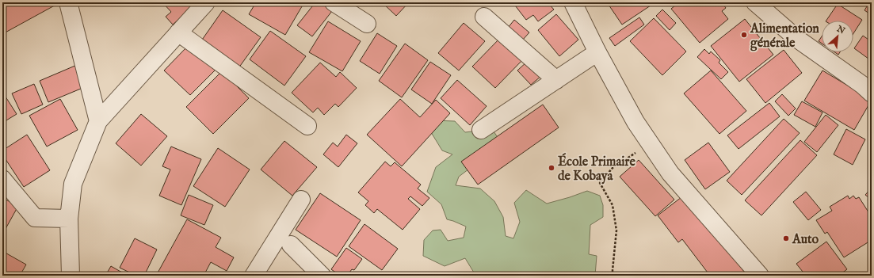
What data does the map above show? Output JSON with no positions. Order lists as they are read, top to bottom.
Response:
{
  "places": ["Alimentation générale", "École Primaire de Kobaya", "Auto"],
  "north": "top right"
}
